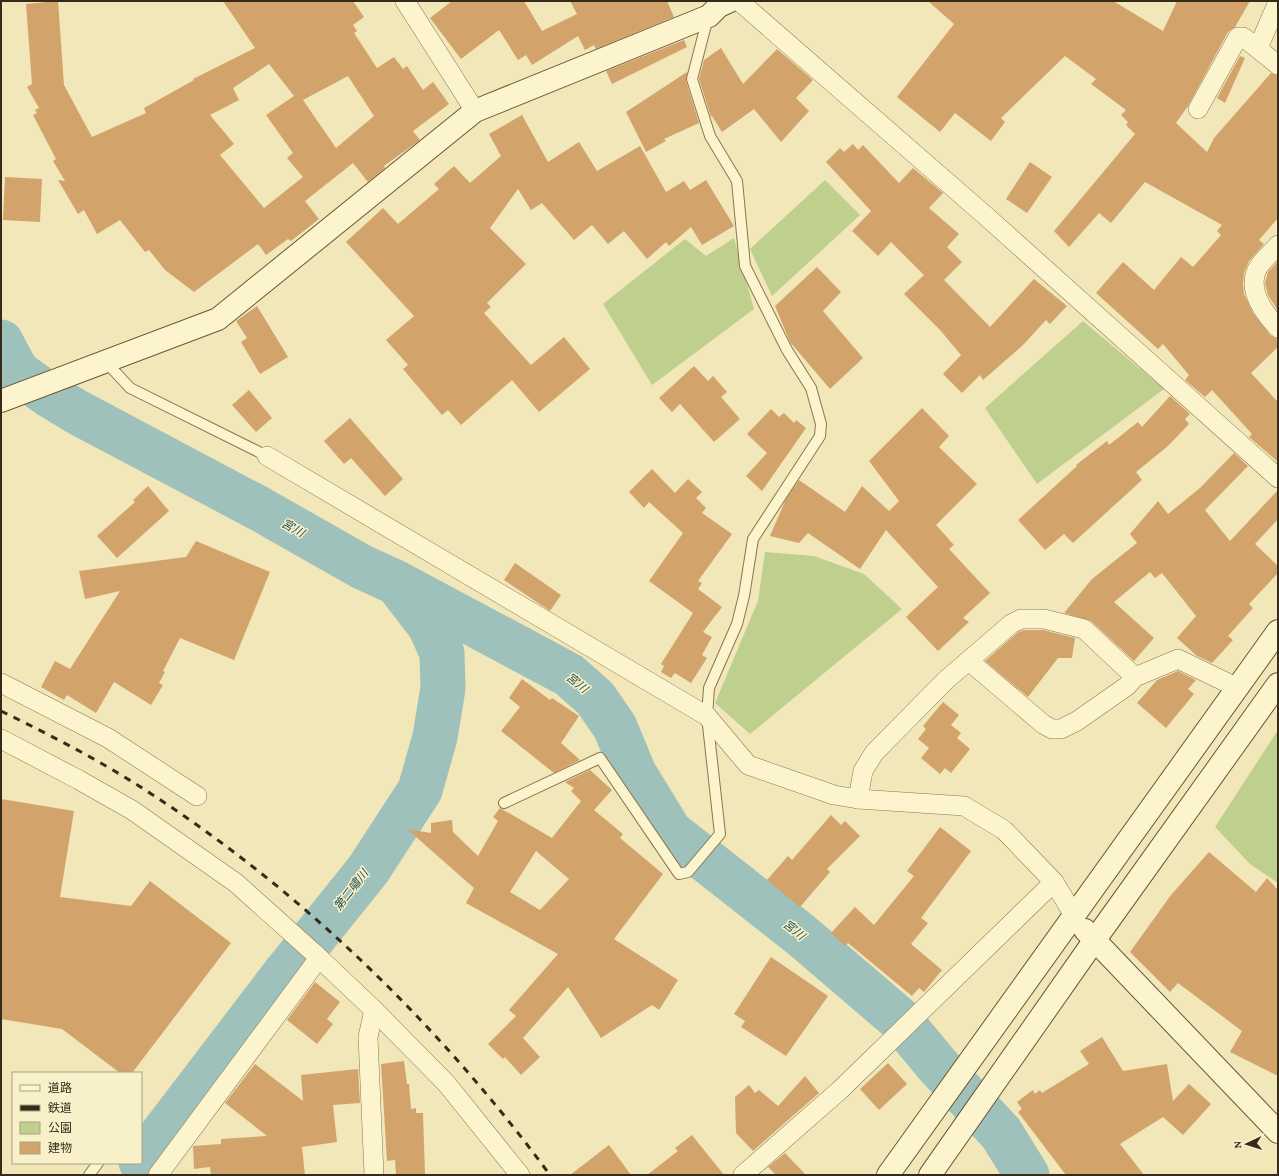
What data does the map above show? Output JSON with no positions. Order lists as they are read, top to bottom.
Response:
{
  "water": ["宮川", "第二嘯川"],
  "legend": [
    "道路",
    "鉄道",
    "公園",
    "建物"
  ],
  "north": "left"
}
